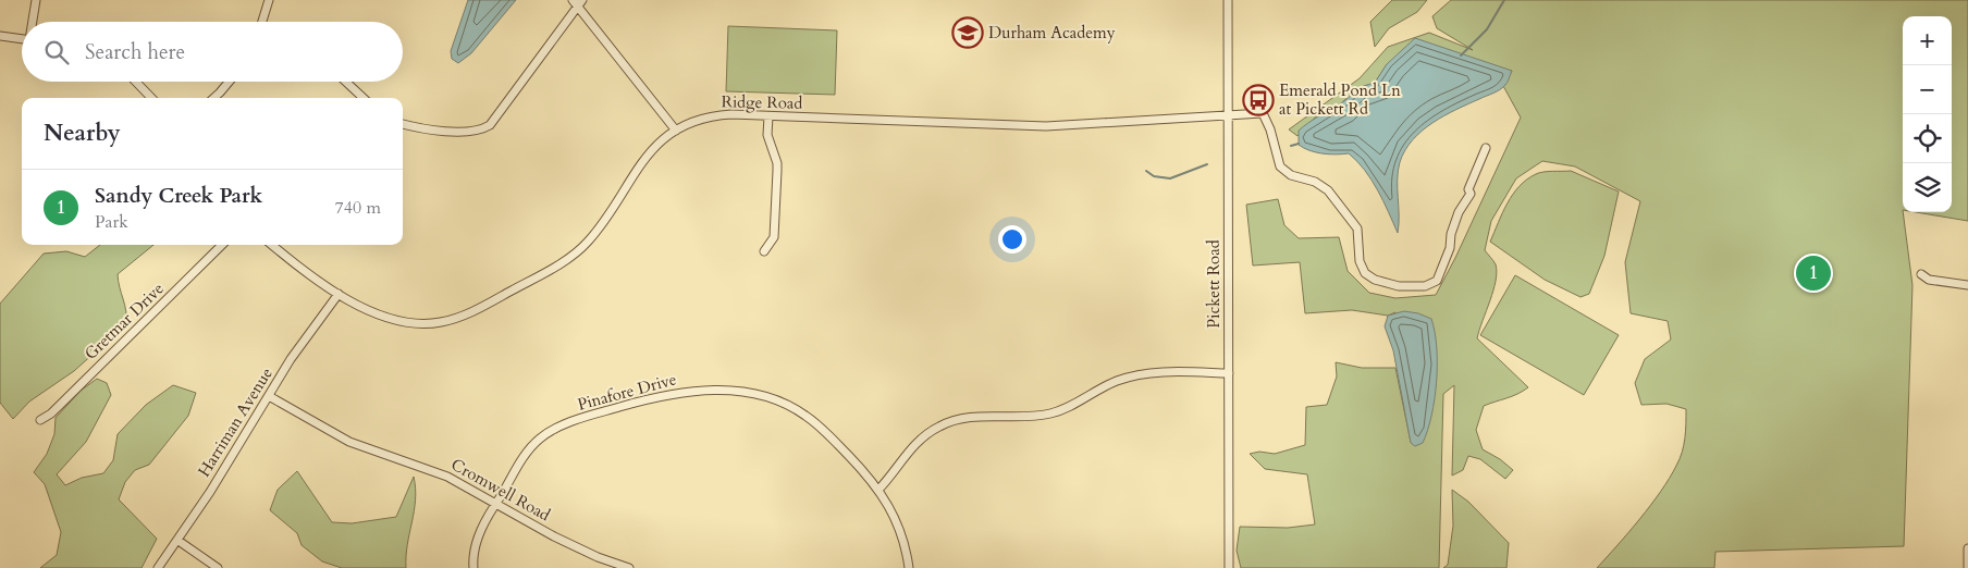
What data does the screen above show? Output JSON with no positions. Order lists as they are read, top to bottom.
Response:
{
  "streets": {
    "street": [
      "Ridge Road",
      "Pickett Road",
      "Gretmar Drive",
      "Pinafore Drive",
      "Harriman Avenue",
      "Cromwell Road"
    ]
  },
  "crossings": [
    ["Ridge Road", "Pickett Road"],
    ["Ridge Road", "Harriman Avenue"],
    ["Pinafore Drive", "Cromwell Road"],
    ["Harriman Avenue", "Cromwell Road"]
  ],
  "places": {
    "school or university": ["Durham Academy"],
    "bus stop": ["Emerald Pond Ln at Pickett Rd"]
  },
  "page": {
    "map_buttons": ["+", "−"],
    "search": "Search here",
    "heading": "Nearby",
    "list": [
      {
        "mark": "1",
        "name": "Sandy Creek Park",
        "note": "Park",
        "value": "740 m"
      }
    ],
    "pins": "1"
  }
}
